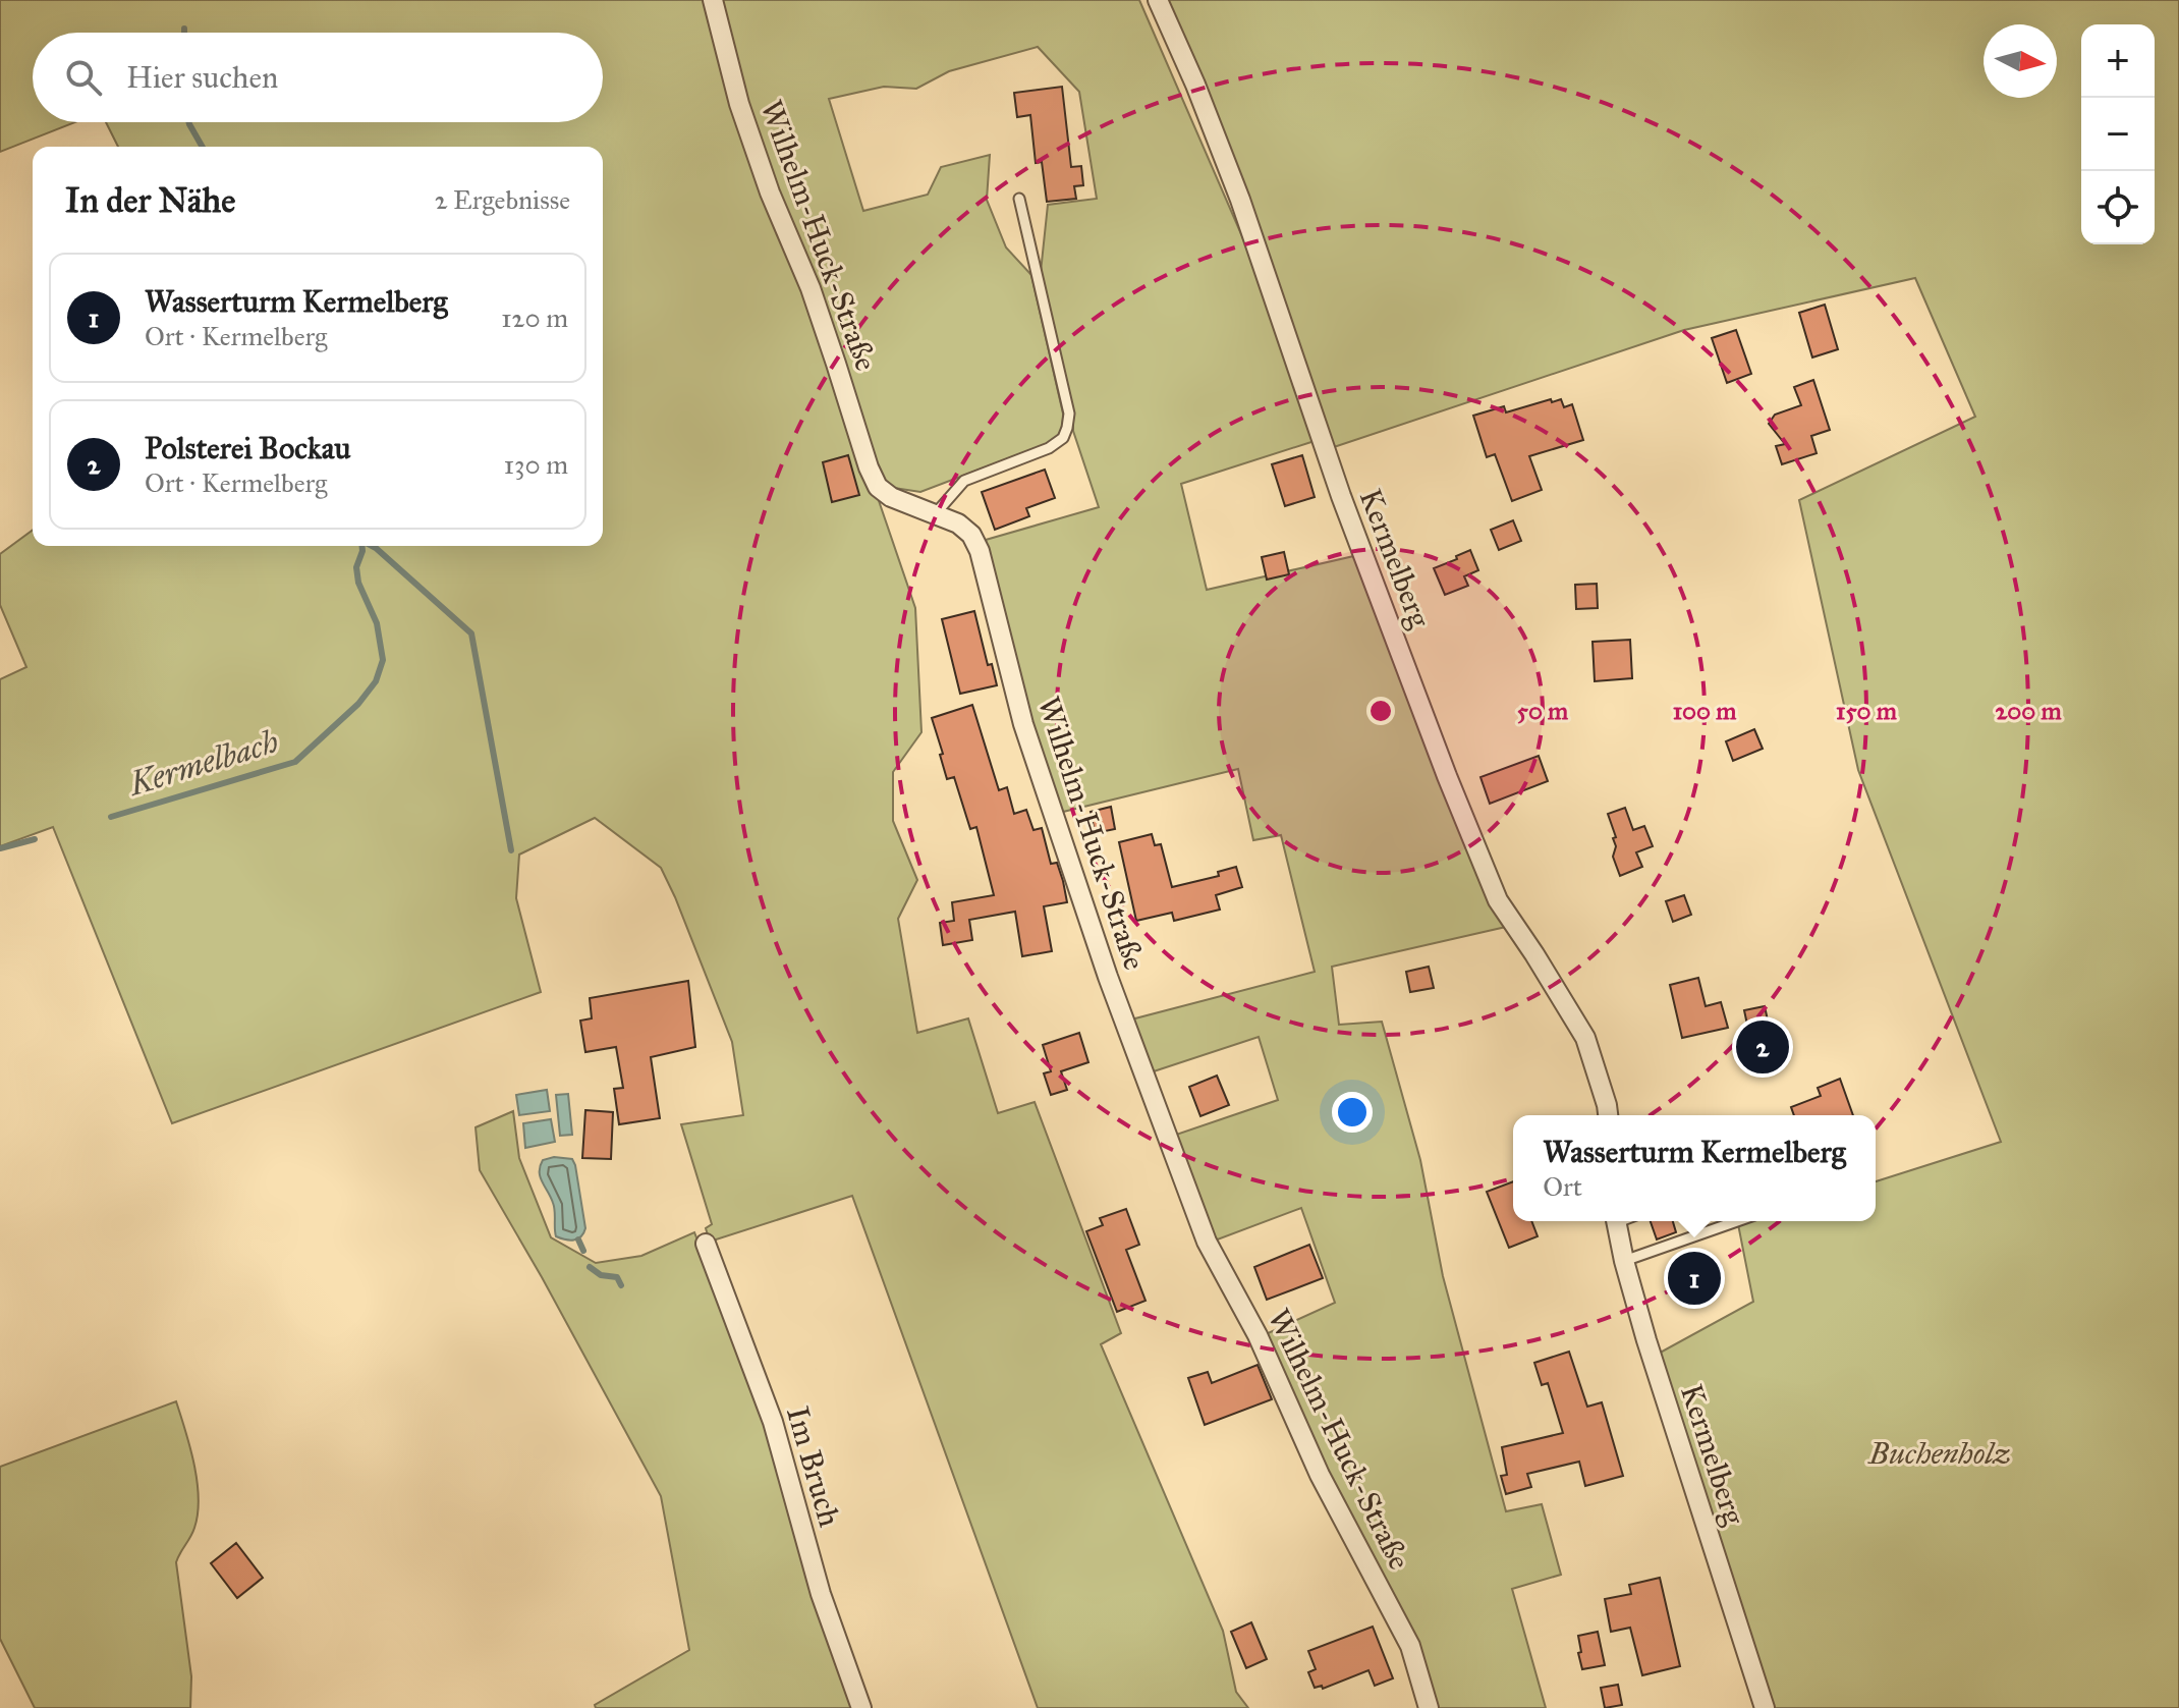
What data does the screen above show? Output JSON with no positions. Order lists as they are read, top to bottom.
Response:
{
  "streets": {
    "street": ["Wilhelm-Huck-Straße", "Kermelberg", "Im Bruch"]
  },
  "water": ["Kermelbach"],
  "parks": ["Buchenholz"],
  "north": "right",
  "page": {
    "map_buttons": ["+", "−"],
    "search": "Hier suchen",
    "heading": ["In der Nähe", "2 Ergebnisse"],
    "list": [
      {
        "mark": "1",
        "name": "Wasserturm Kermelberg",
        "note": "Ort · Kermelberg",
        "value": "120 m"
      },
      {
        "mark": "2",
        "name": "Polsterei Bockau",
        "note": "Ort · Kermelberg",
        "value": "130 m"
      }
    ],
    "pins": ["2", "1"],
    "popup": ["Wasserturm Kermelberg", "Ort"]
  },
  "rings": [
    "50 m",
    "100 m",
    "150 m",
    "200 m"
  ]
}
